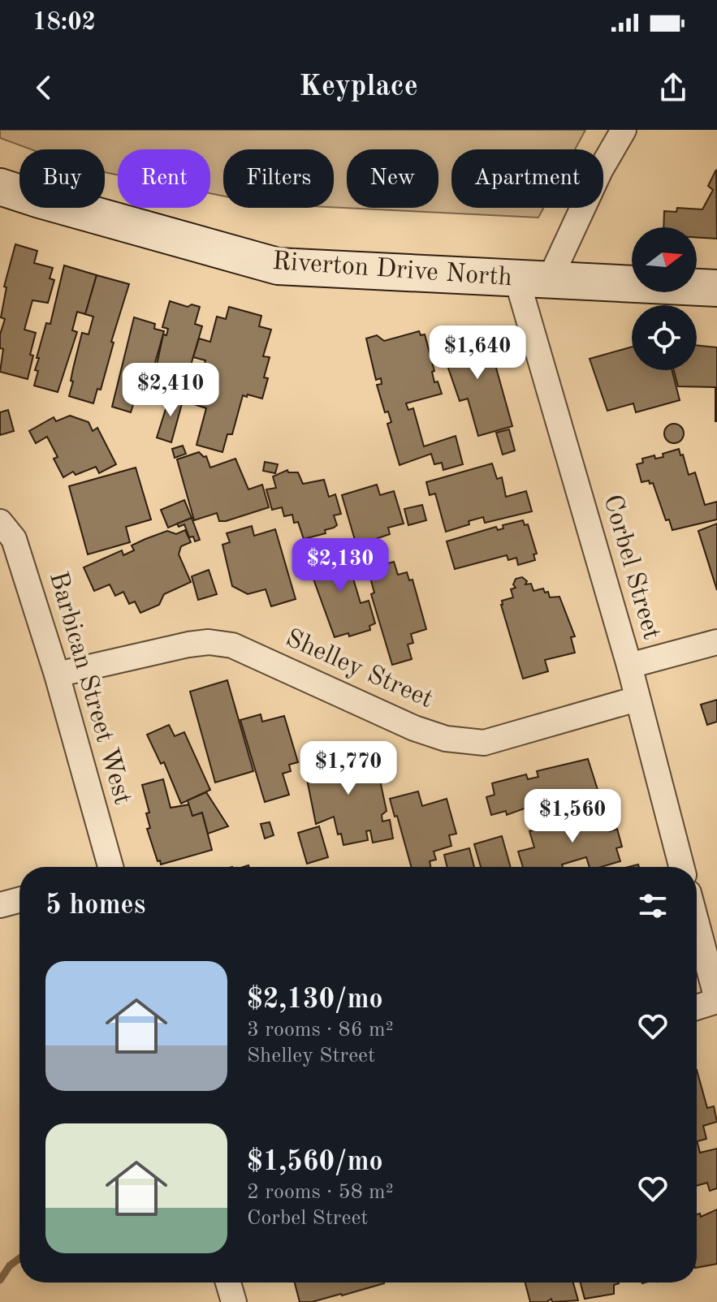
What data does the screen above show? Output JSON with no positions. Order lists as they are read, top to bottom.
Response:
{
  "streets": {
    "street": [
      "Riverton Drive North",
      "Corbel Street",
      "Shelley Street",
      "Barbican Street West"
    ]
  },
  "crossings": [
    ["Riverton Drive North", "Corbel Street"],
    ["Corbel Street", "Shelley Street"],
    ["Shelley Street", "Barbican Street West"]
  ],
  "north": "right",
  "page": {
    "status": "18:02",
    "header": "Keyplace",
    "chip": [
      "Buy",
      "Rent",
      "Filters",
      "New",
      "Apartment"
    ],
    "price": [
      "$1,640",
      "$2,410",
      "$2,130",
      "$1,770",
      "$1,560"
    ],
    "heading": "5 homes",
    "list": [
      {
        "name": "$2,130/mo",
        "note": "3 rooms · 86 m² · Shelley Street"
      },
      {
        "name": "$1,560/mo",
        "note": "2 rooms · 58 m² · Corbel Street"
      }
    ]
  }
}
